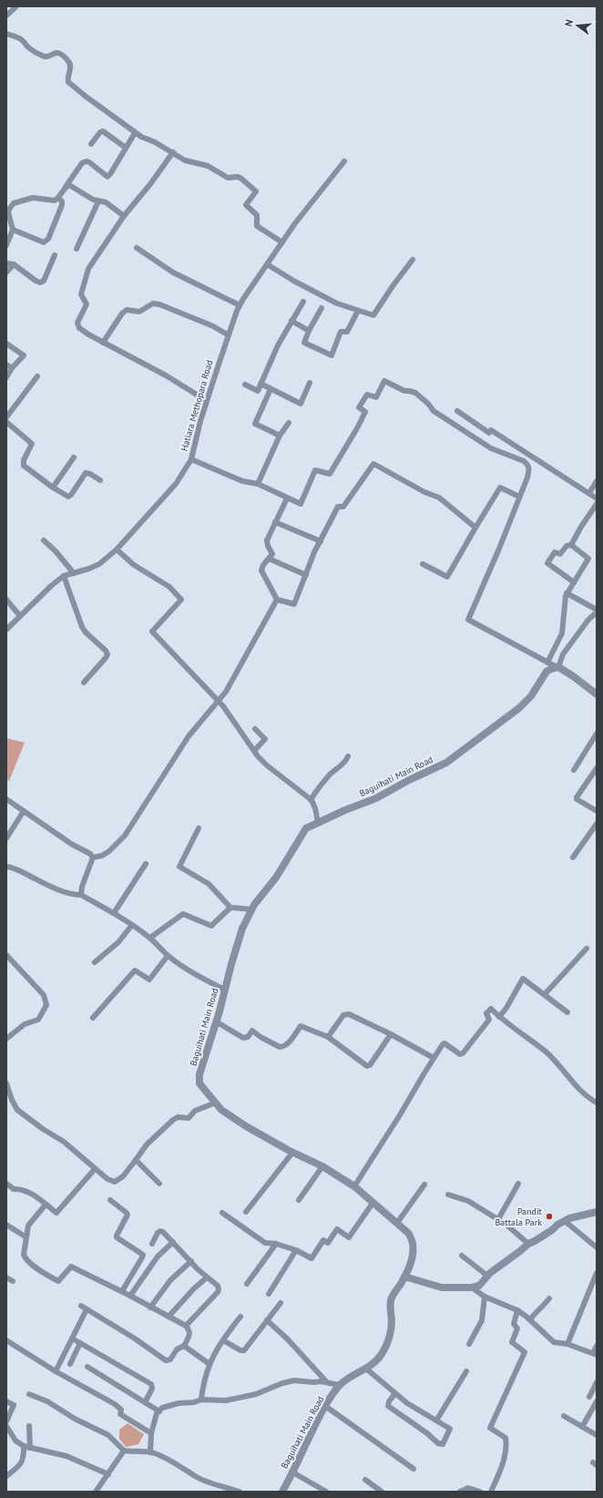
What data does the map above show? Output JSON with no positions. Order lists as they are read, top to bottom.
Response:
{
  "streets": {
    "street": ["Hatiara Methopara Road", "Baguihati Main Road"]
  },
  "places": ["Pandit Battala Park"],
  "north": "left"
}
